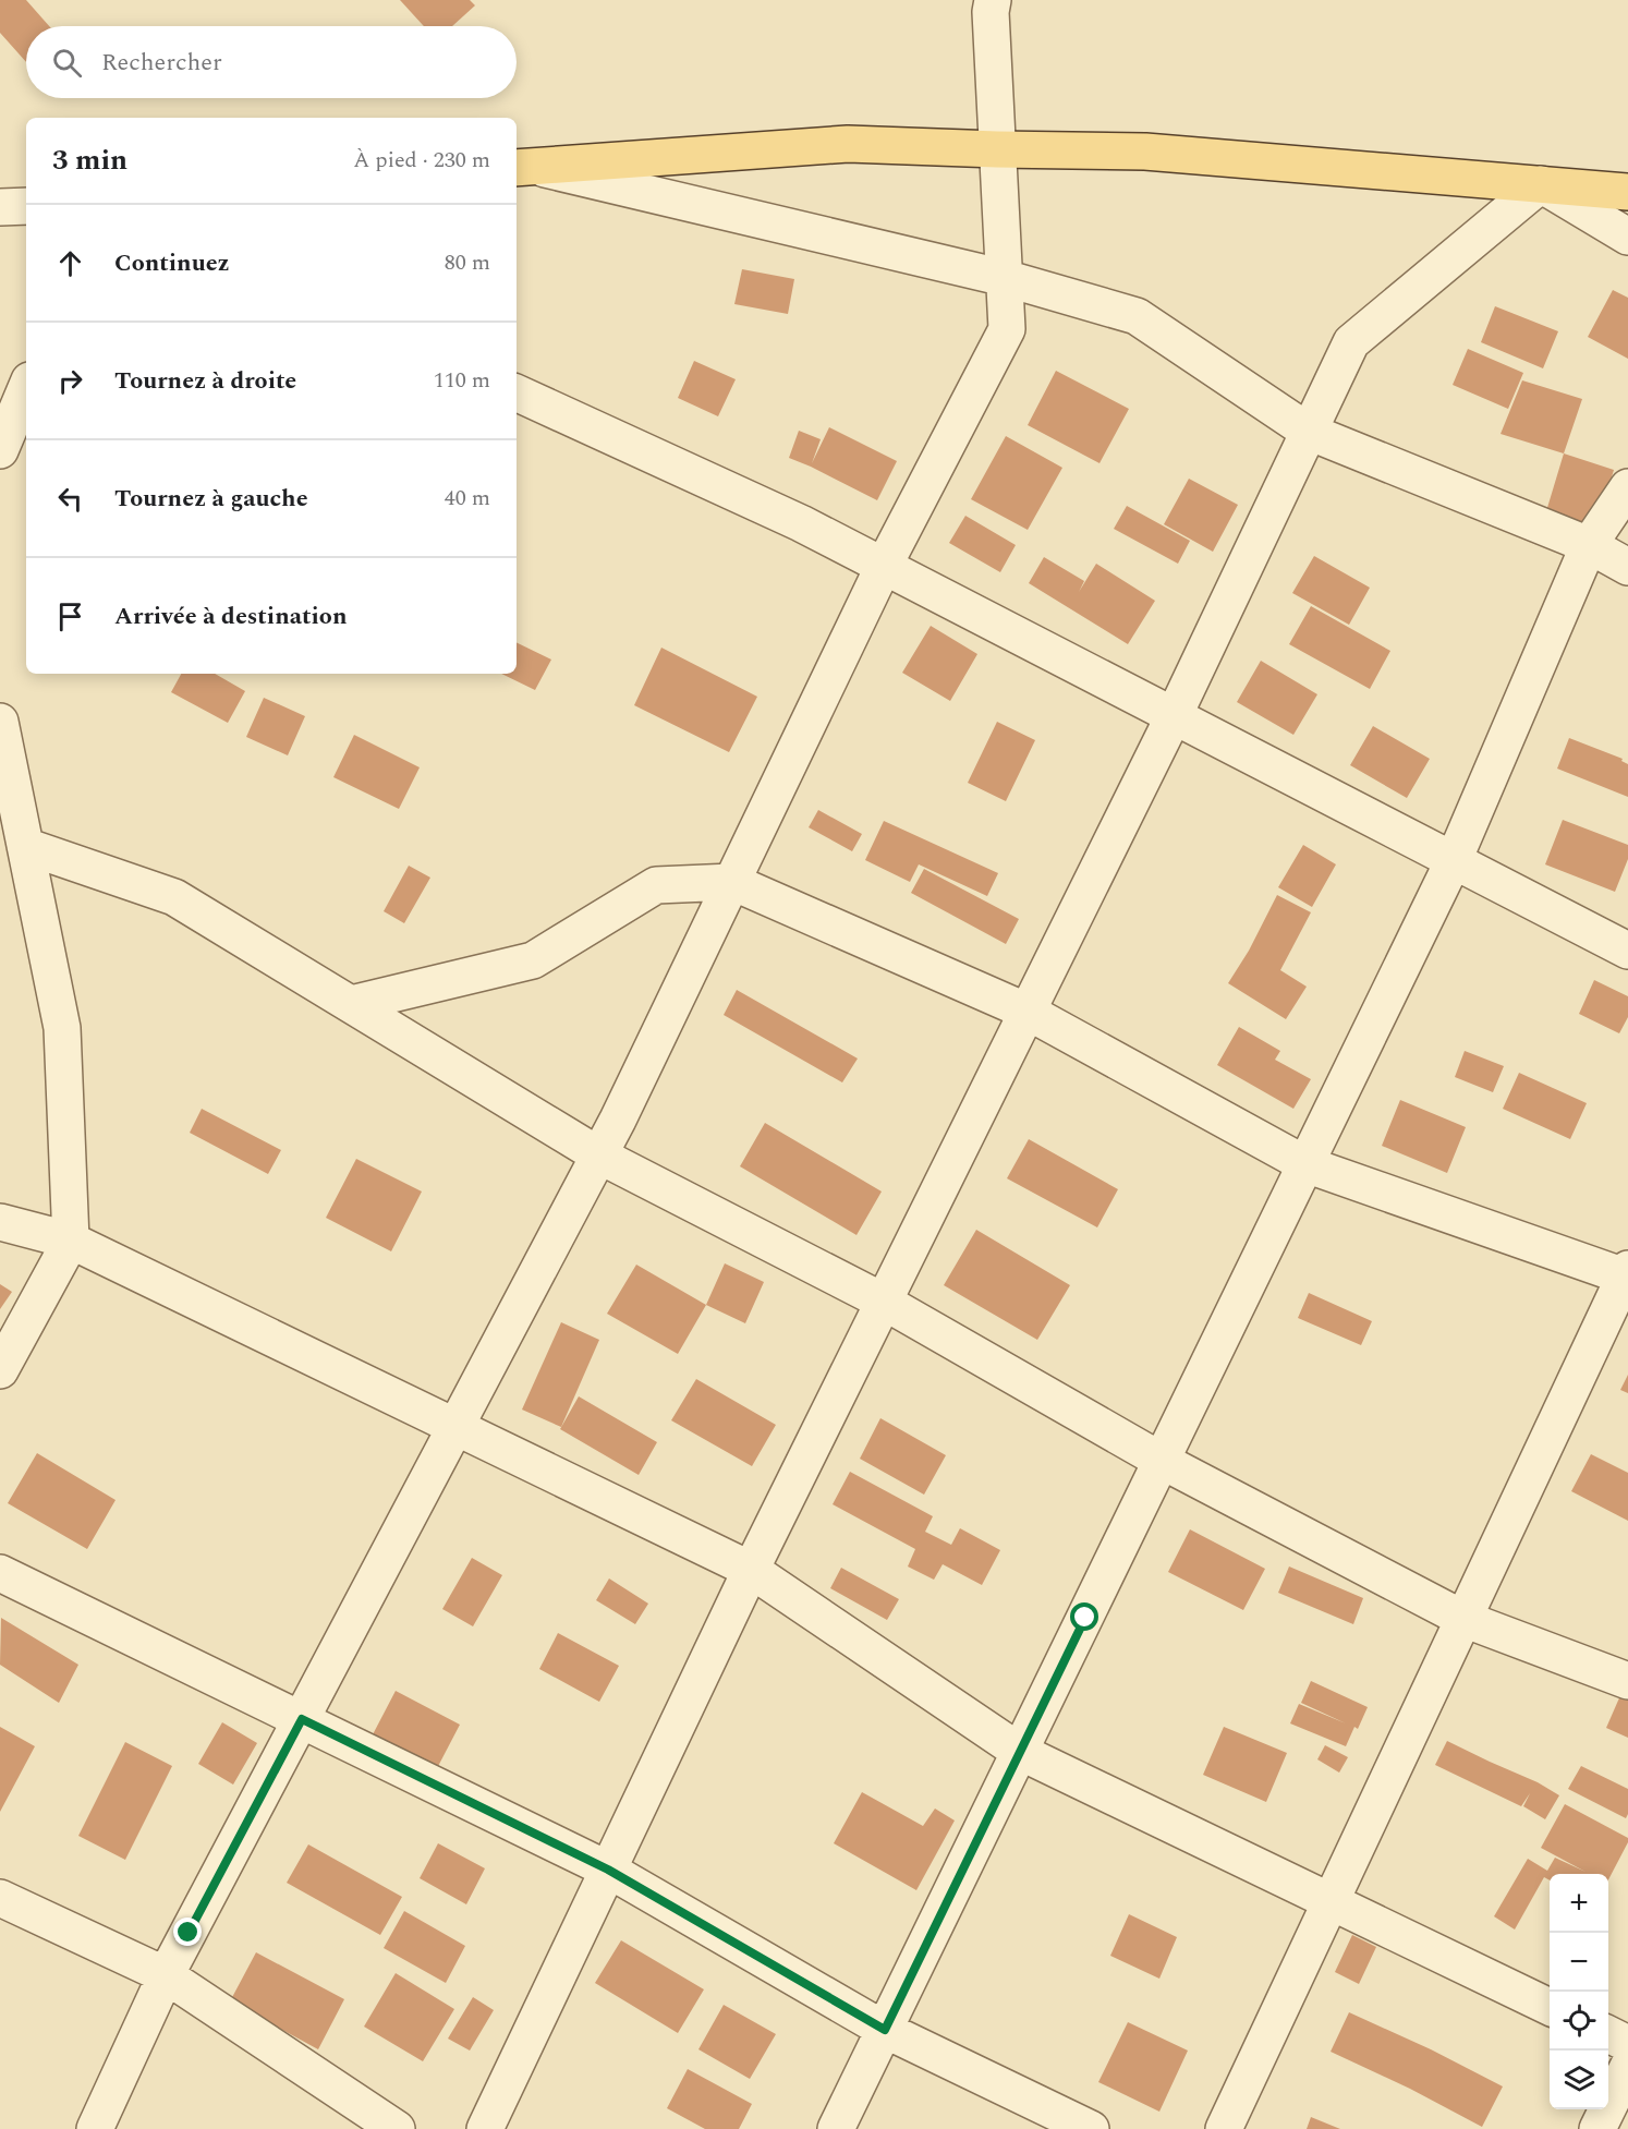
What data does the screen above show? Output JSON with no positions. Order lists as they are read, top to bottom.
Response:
{
  "page": {
    "search": "Rechercher",
    "heading": ["3 min", "À pied · 230 m"],
    "list": [
      ["Continuez", "80 m"],
      ["Tournez à droite", "110 m"],
      ["Tournez à gauche", "40 m"],
      "Arrivée à destination"
    ],
    "map_buttons": ["+", "−"]
  }
}
